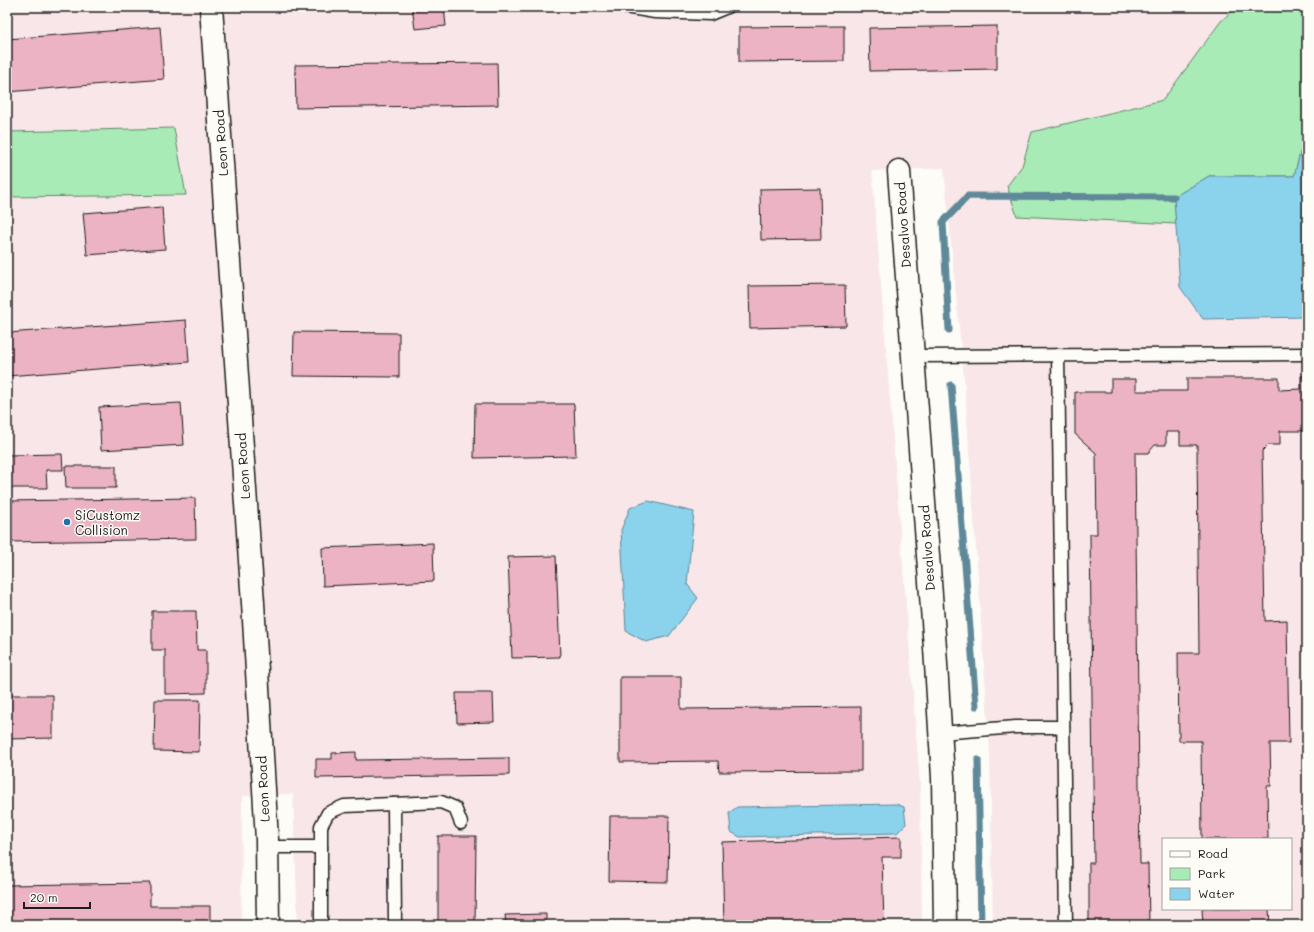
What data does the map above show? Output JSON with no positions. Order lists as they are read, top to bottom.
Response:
{
  "streets": {
    "street": ["Leon Road", "Desalvo Road"]
  },
  "places": ["SiCustomz Collision"],
  "legend": ["Road", "Park", "Water"],
  "scale_bar": "20 m"
}
